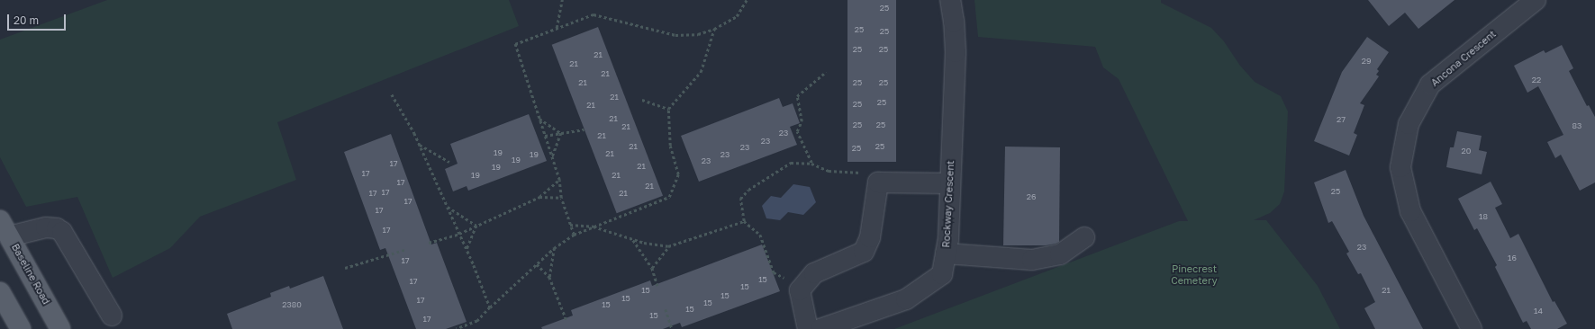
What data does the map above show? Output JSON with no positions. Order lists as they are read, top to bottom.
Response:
{
  "streets": {
    "main road": ["Baseline Road"],
    "street": ["Ancona Crescent", "Rockway Crescent"]
  },
  "parks": ["Pinecrest Cemetery"],
  "house_numbers": [
    "25",
    "25",
    "25",
    "25",
    "25",
    "21",
    "29",
    "21",
    "21",
    "22",
    "21",
    "25",
    "25",
    "21",
    "25",
    "25",
    "21",
    "21",
    "27",
    "25",
    "25",
    "83",
    "21",
    "23",
    "21",
    "23",
    "21",
    "25",
    "23",
    "25",
    "20",
    "19",
    "21",
    "19",
    "23",
    "19",
    "23",
    "17",
    "21",
    "19",
    "17",
    "19",
    "21",
    "17",
    "21",
    "25",
    "17",
    "17",
    "21",
    "26",
    "17",
    "17",
    "18",
    "17",
    "23",
    "16",
    "17",
    "15",
    "17",
    "15",
    "15",
    "21",
    "15",
    "15",
    "17",
    "15",
    "2380",
    "15",
    "15",
    "14",
    "15",
    "17"
  ],
  "scale_bar": "20 m"
}
